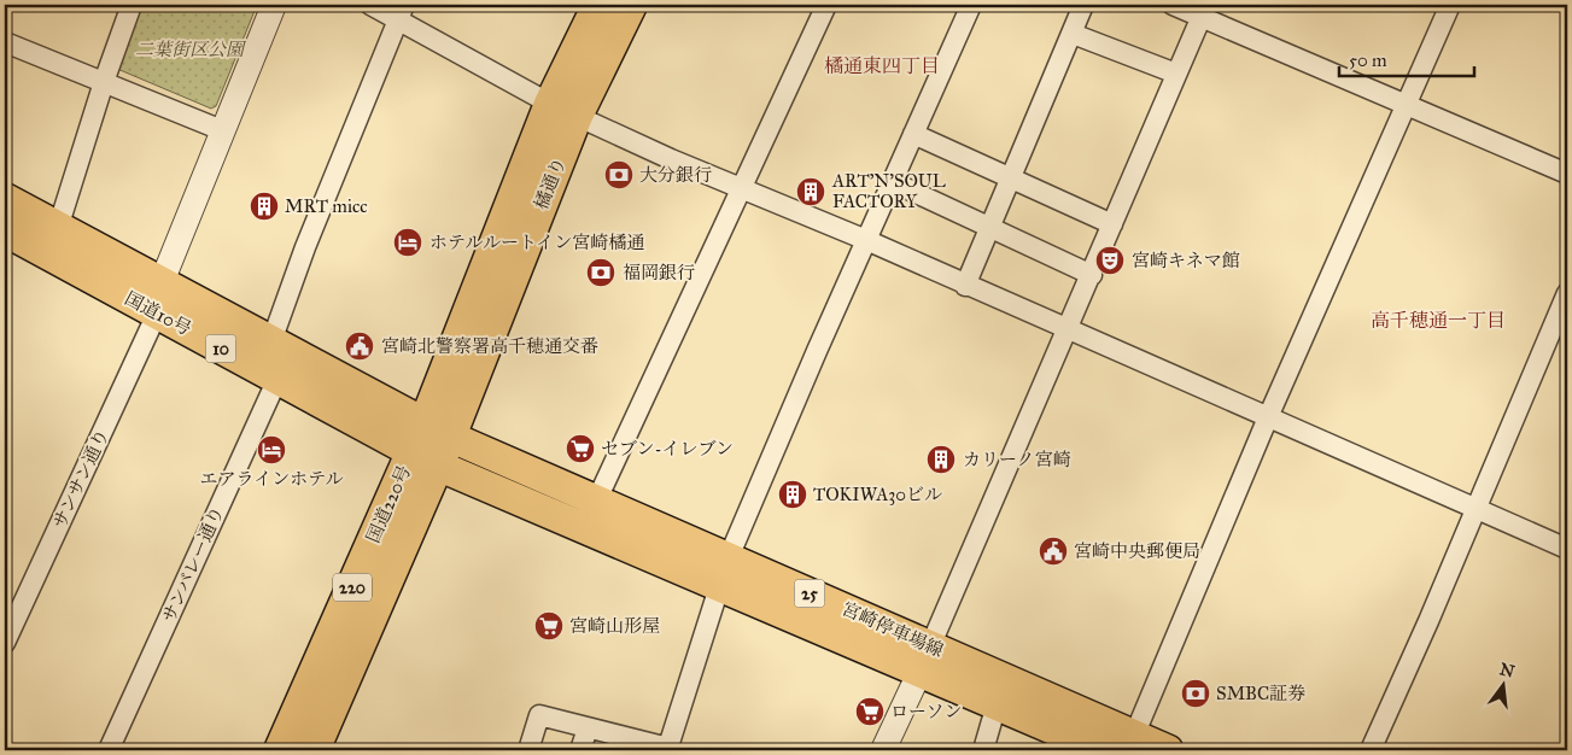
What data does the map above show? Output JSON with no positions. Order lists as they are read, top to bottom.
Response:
{
  "streets": {
    "highway": [
      "橘通り",
      "国道10号",
      "10",
      "国道220号",
      "220"
    ],
    "main road": ["25", "宮崎停車場線"],
    "street": ["サンサン通り", "サンバレー通り"]
  },
  "crossings": [
    ["橘通り", "国道10号"],
    ["橘通り", "国道220号"],
    ["橘通り", "宮崎停車場線"],
    ["国道10号", "サンサン通り"],
    ["国道10号", "国道220号"],
    ["国道10号", "サンバレー通り"],
    ["国道10号", "宮崎停車場線"],
    ["国道220号", "宮崎停車場線"]
  ],
  "districts": ["橘通東四丁目", "高千穂通一丁目"],
  "parks": ["二葉街区公園"],
  "places": {
    "bank": ["大分銀行", "福岡銀行", "SMBC証券"],
    "building": [
      "ART'N'SOUL FACTORY",
      "MRT micc",
      "カリーノ宮崎",
      "TOKIWA30ビル"
    ],
    "hotel": ["ホテルルートイン宮崎橘通", "エアラインホテル"],
    "theatre": ["宮崎キネマ館"],
    "public building": ["宮崎北警察署高千穂通交番", "宮崎中央郵便局"],
    "supermarket": ["セブン-イレブン", "宮崎山形屋", "ローソン"]
  },
  "scale_bar": "50 m",
  "north": "top"
}
